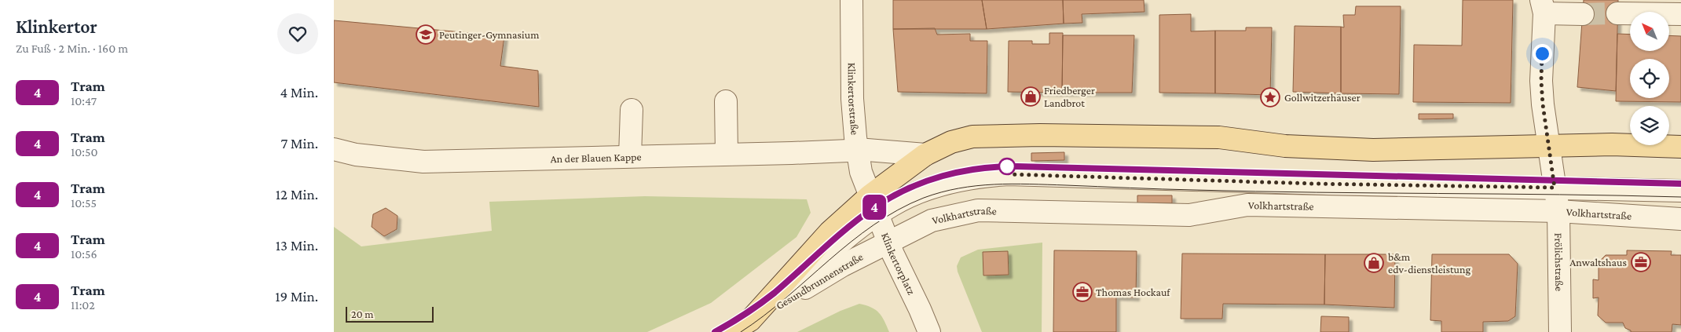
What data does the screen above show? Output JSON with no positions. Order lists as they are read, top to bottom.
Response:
{
  "streets": {
    "main road": ["Gesundbrunnenstraße"],
    "street": [
      "Klinkertorstraße",
      "An der Blauen Kappe",
      "Volkhartstraße",
      "Frölichstraße",
      "Klinkertorplatz"
    ]
  },
  "crossings": [
    ["Klinkertorstraße", "An der Blauen Kappe"],
    ["Klinkertorstraße", "Klinkertorplatz"],
    ["Klinkertorstraße", "Gesundbrunnenstraße"],
    ["Volkhartstraße", "Frölichstraße"],
    ["Volkhartstraße", "Klinkertorplatz"],
    ["Volkhartstraße", "Gesundbrunnenstraße"],
    ["Klinkertorplatz", "Gesundbrunnenstraße"]
  ],
  "places": {
    "school or university": ["Peutinger-Gymnasium"],
    "shop": ["Friedberger Landbrot", "b&m edv-dienstleistung"],
    "place": ["Gollwitzerhäuser"],
    "office": ["Anwaltshaus", "Thomas Hockauf"]
  },
  "lines": ["tram line 4"],
  "scale_bar": "20 m",
  "north": "top left",
  "page": {
    "heading": ["Klinkertor", "Zu Fuß · 2 Min. · 160 m"],
    "on_map": "4",
    "list": [
      {
        "mark": "4",
        "name": "Tram",
        "note": "10:47",
        "value": "4 Min."
      },
      {
        "mark": "4",
        "name": "Tram",
        "note": "10:50",
        "value": "7 Min."
      },
      {
        "mark": "4",
        "name": "Tram",
        "note": "10:55",
        "value": "12 Min."
      },
      {
        "mark": "4",
        "name": "Tram",
        "note": "10:56",
        "value": "13 Min."
      },
      {
        "mark": "4",
        "name": "Tram",
        "note": "11:02",
        "value": "19 Min."
      }
    ],
    "scale": "20 m"
  }
}
